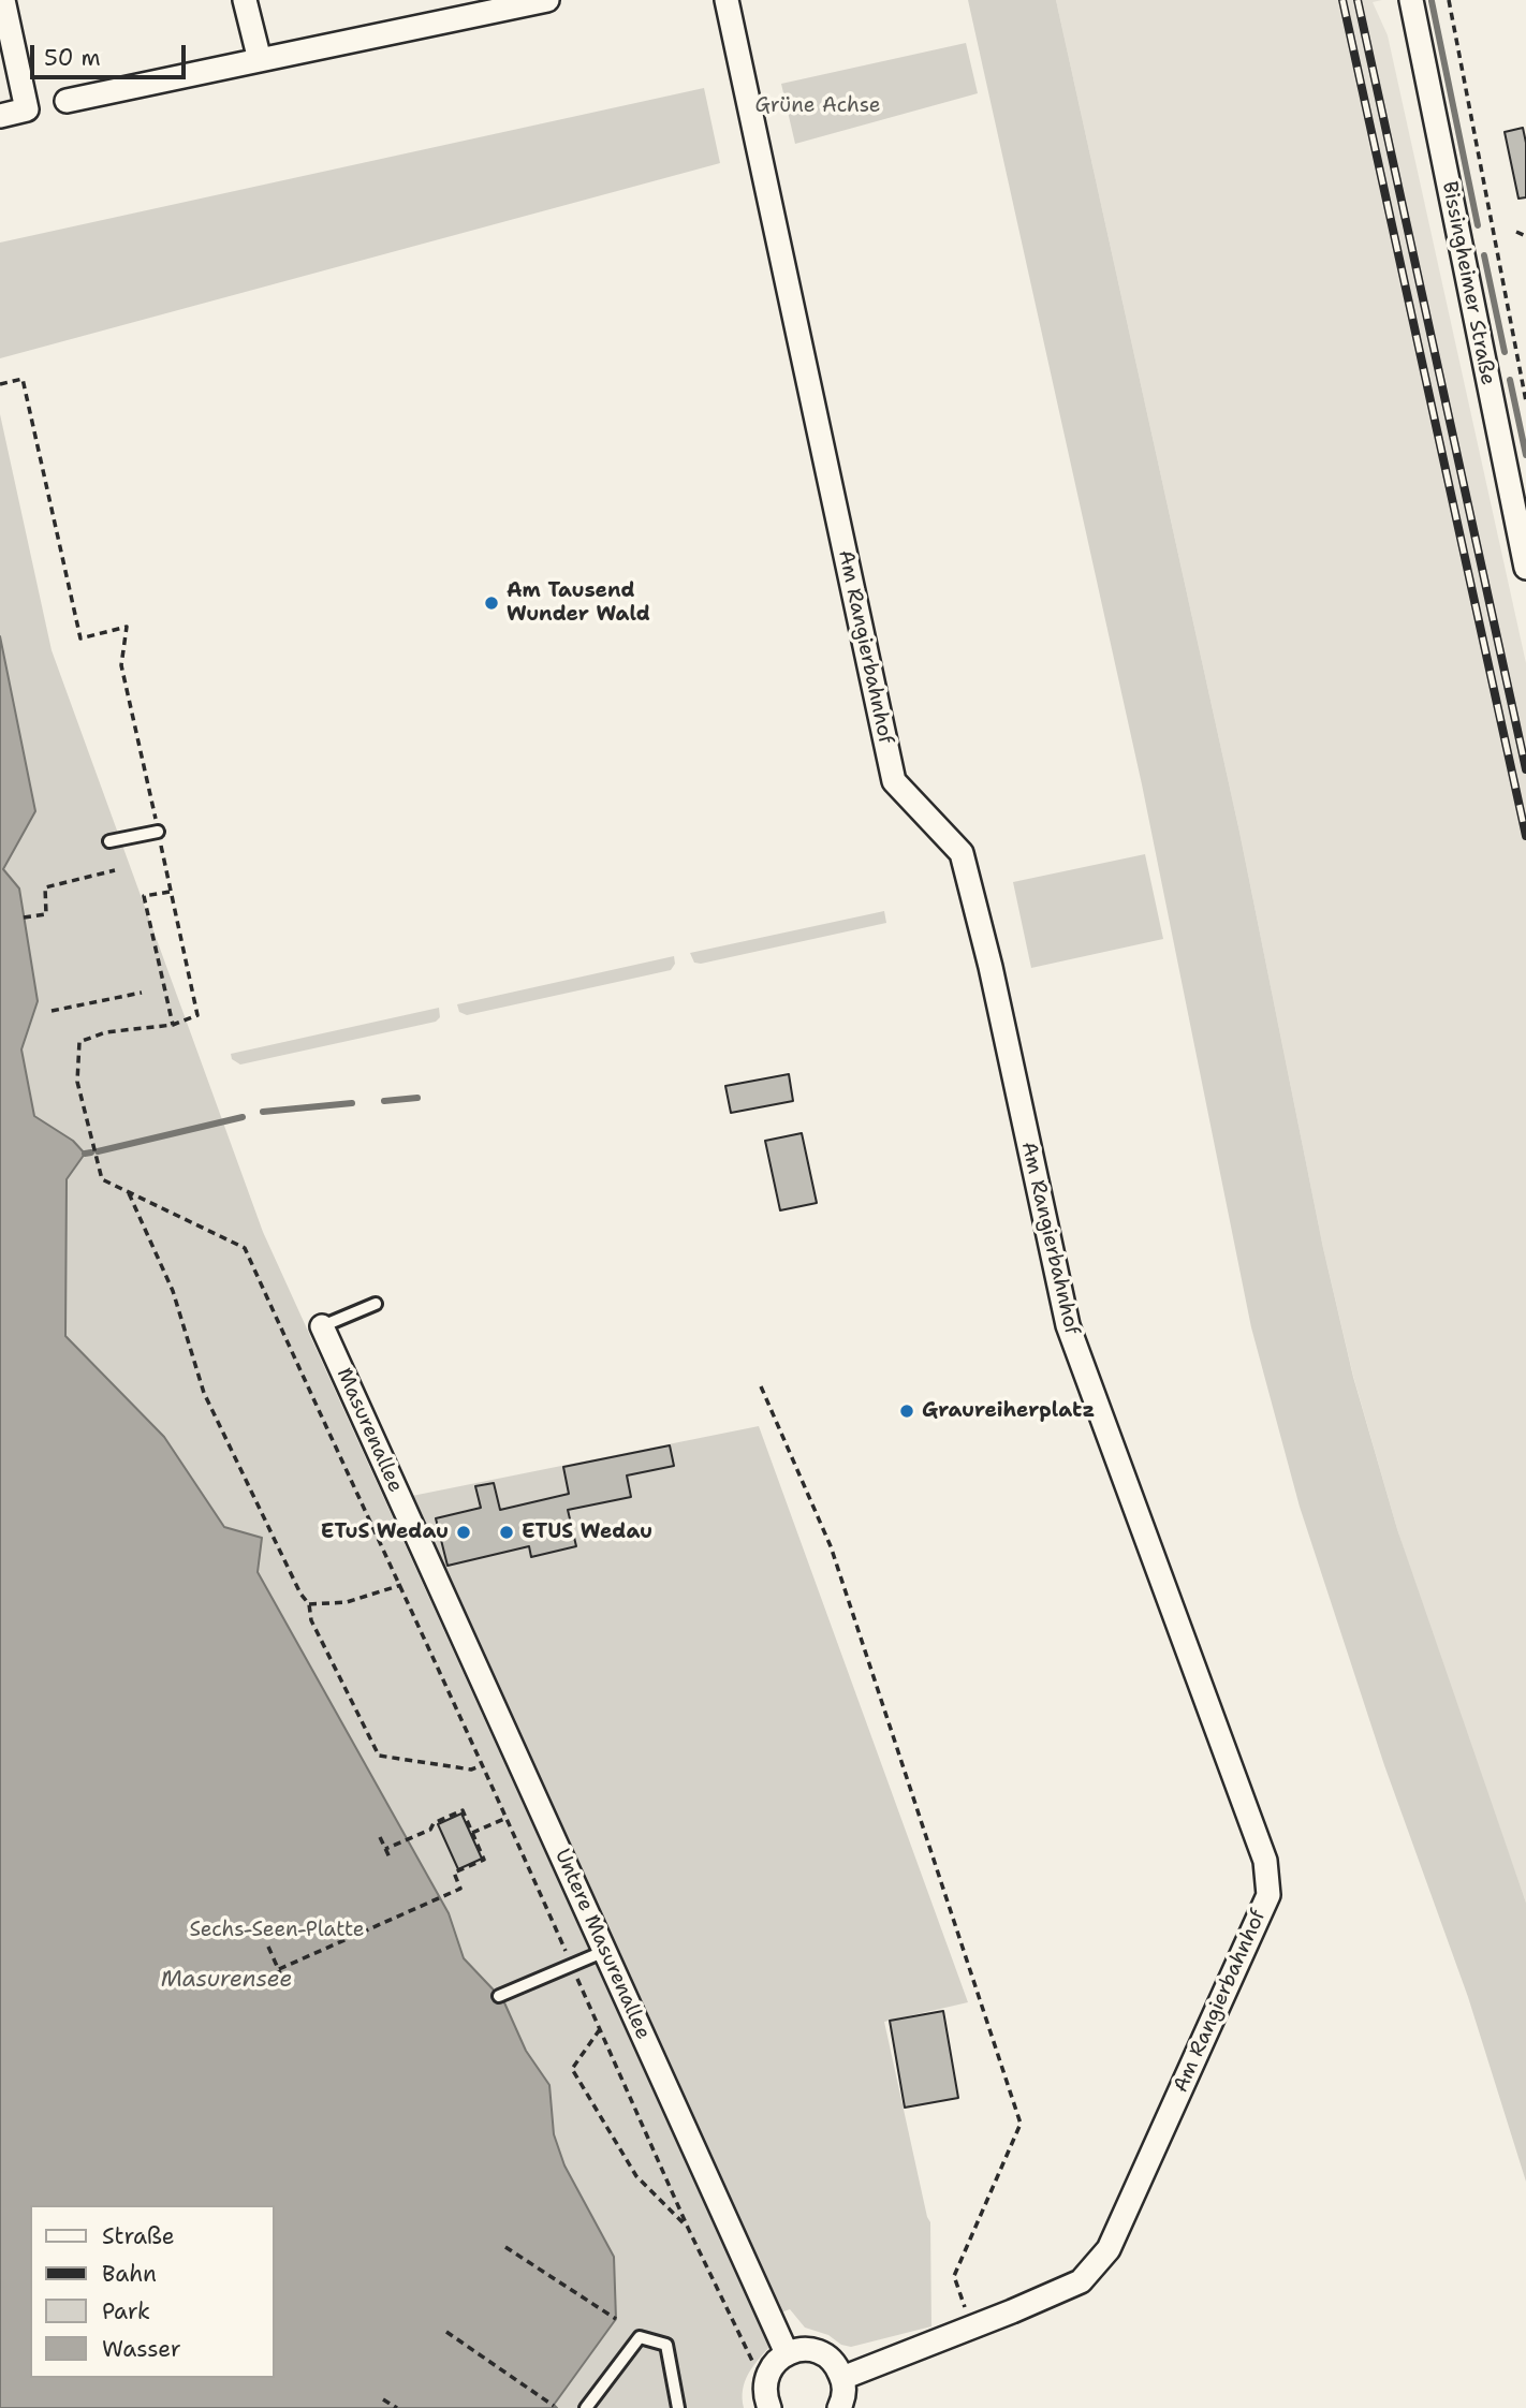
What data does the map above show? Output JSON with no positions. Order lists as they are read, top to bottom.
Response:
{
  "streets": {
    "street": [
      "Bissingheimer Straße",
      "Am Rangierbahnhof",
      "Masurenallee",
      "Untere Masurenallee"
    ]
  },
  "crossings": [
    ["Masurenallee", "Untere Masurenallee"]
  ],
  "water": ["Masurensee"],
  "parks": ["Grüne Achse", "Sechs-Seen-Platte"],
  "places": [
    "Am Tausend Wunder Wald",
    "Graureiherplatz",
    "ETuS Wedau",
    "ETUS Wedau"
  ],
  "legend": [
    "Straße",
    "Bahn",
    "Park",
    "Wasser"
  ],
  "scale_bar": "50 m"
}
